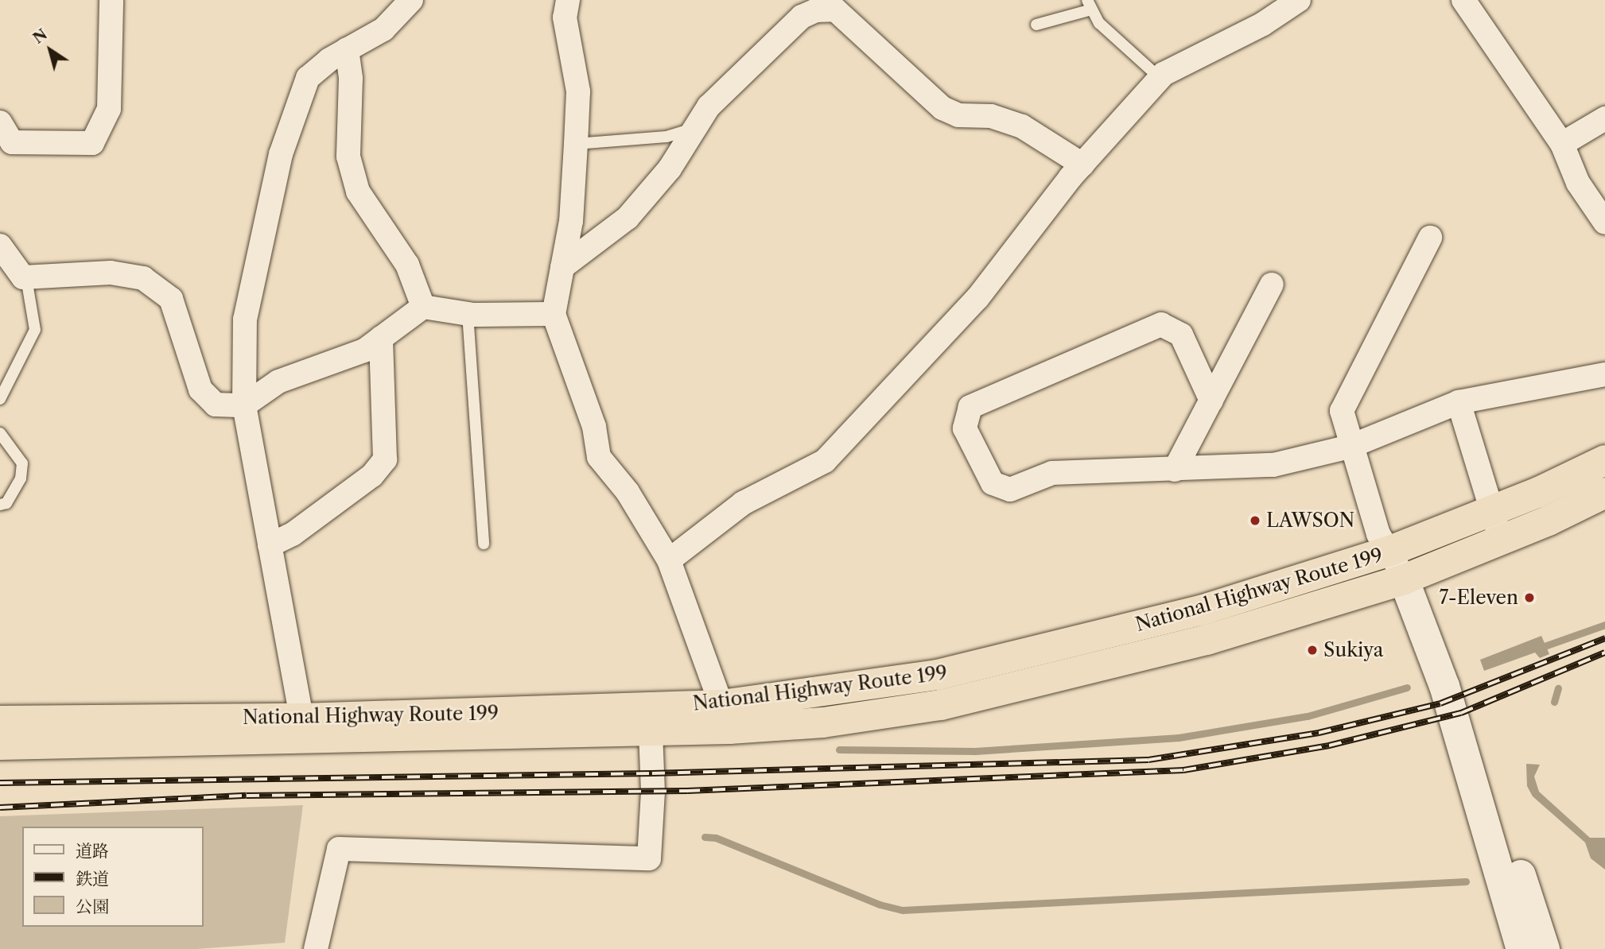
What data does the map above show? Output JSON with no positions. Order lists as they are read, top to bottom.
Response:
{
  "streets": {
    "highway": ["National Highway Route 199"]
  },
  "places": ["LAWSON", "7-Eleven", "Sukiya"],
  "legend": ["道路", "鉄道", "公園"],
  "north": "top left"
}
